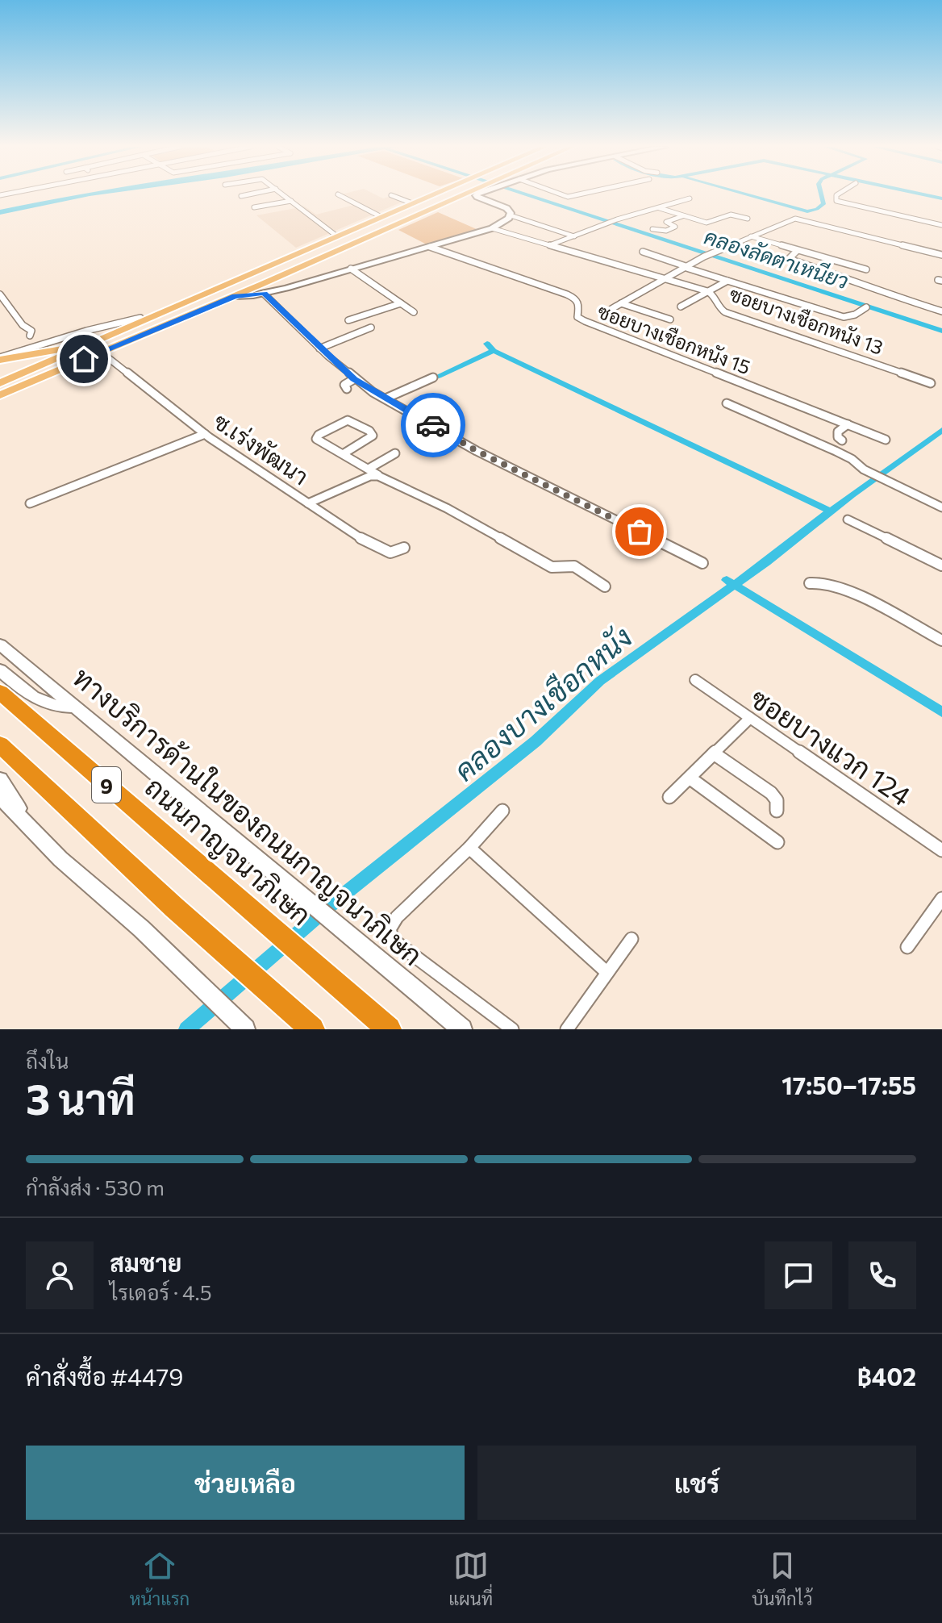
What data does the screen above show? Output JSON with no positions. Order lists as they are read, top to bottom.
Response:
{
  "streets": {
    "highway": ["9", "ถนนกาญจนาภิเษก"],
    "street": [
      "ซอยบางเชือกหนัง 13",
      "ซอยบางเชือกหนัง 15",
      "ซ.เร่งพัฒนา",
      "ซอยบางแวก 124",
      "ทางบริการด้านในของถนนกาญจนาภิเษก"
    ]
  },
  "water": ["คลองลัดตาเหนียว", "คลองบางเชือกหนัง"],
  "page": {
    "heading": ["3 นาที", "ถึงใน", "17:50–17:55"],
    "panel": [
      "สมชาย",
      "ไรเดอร์ · 4.5",
      "คำสั่งซื้อ #4479",
      "฿402"
    ],
    "bar": "กำลังส่ง · 530 m",
    "buttons": ["ช่วยเหลือ", "แชร์"],
    "tabs": ["หน้าแรก", "แผนที่", "บันทึกไว้"]
  }
}
